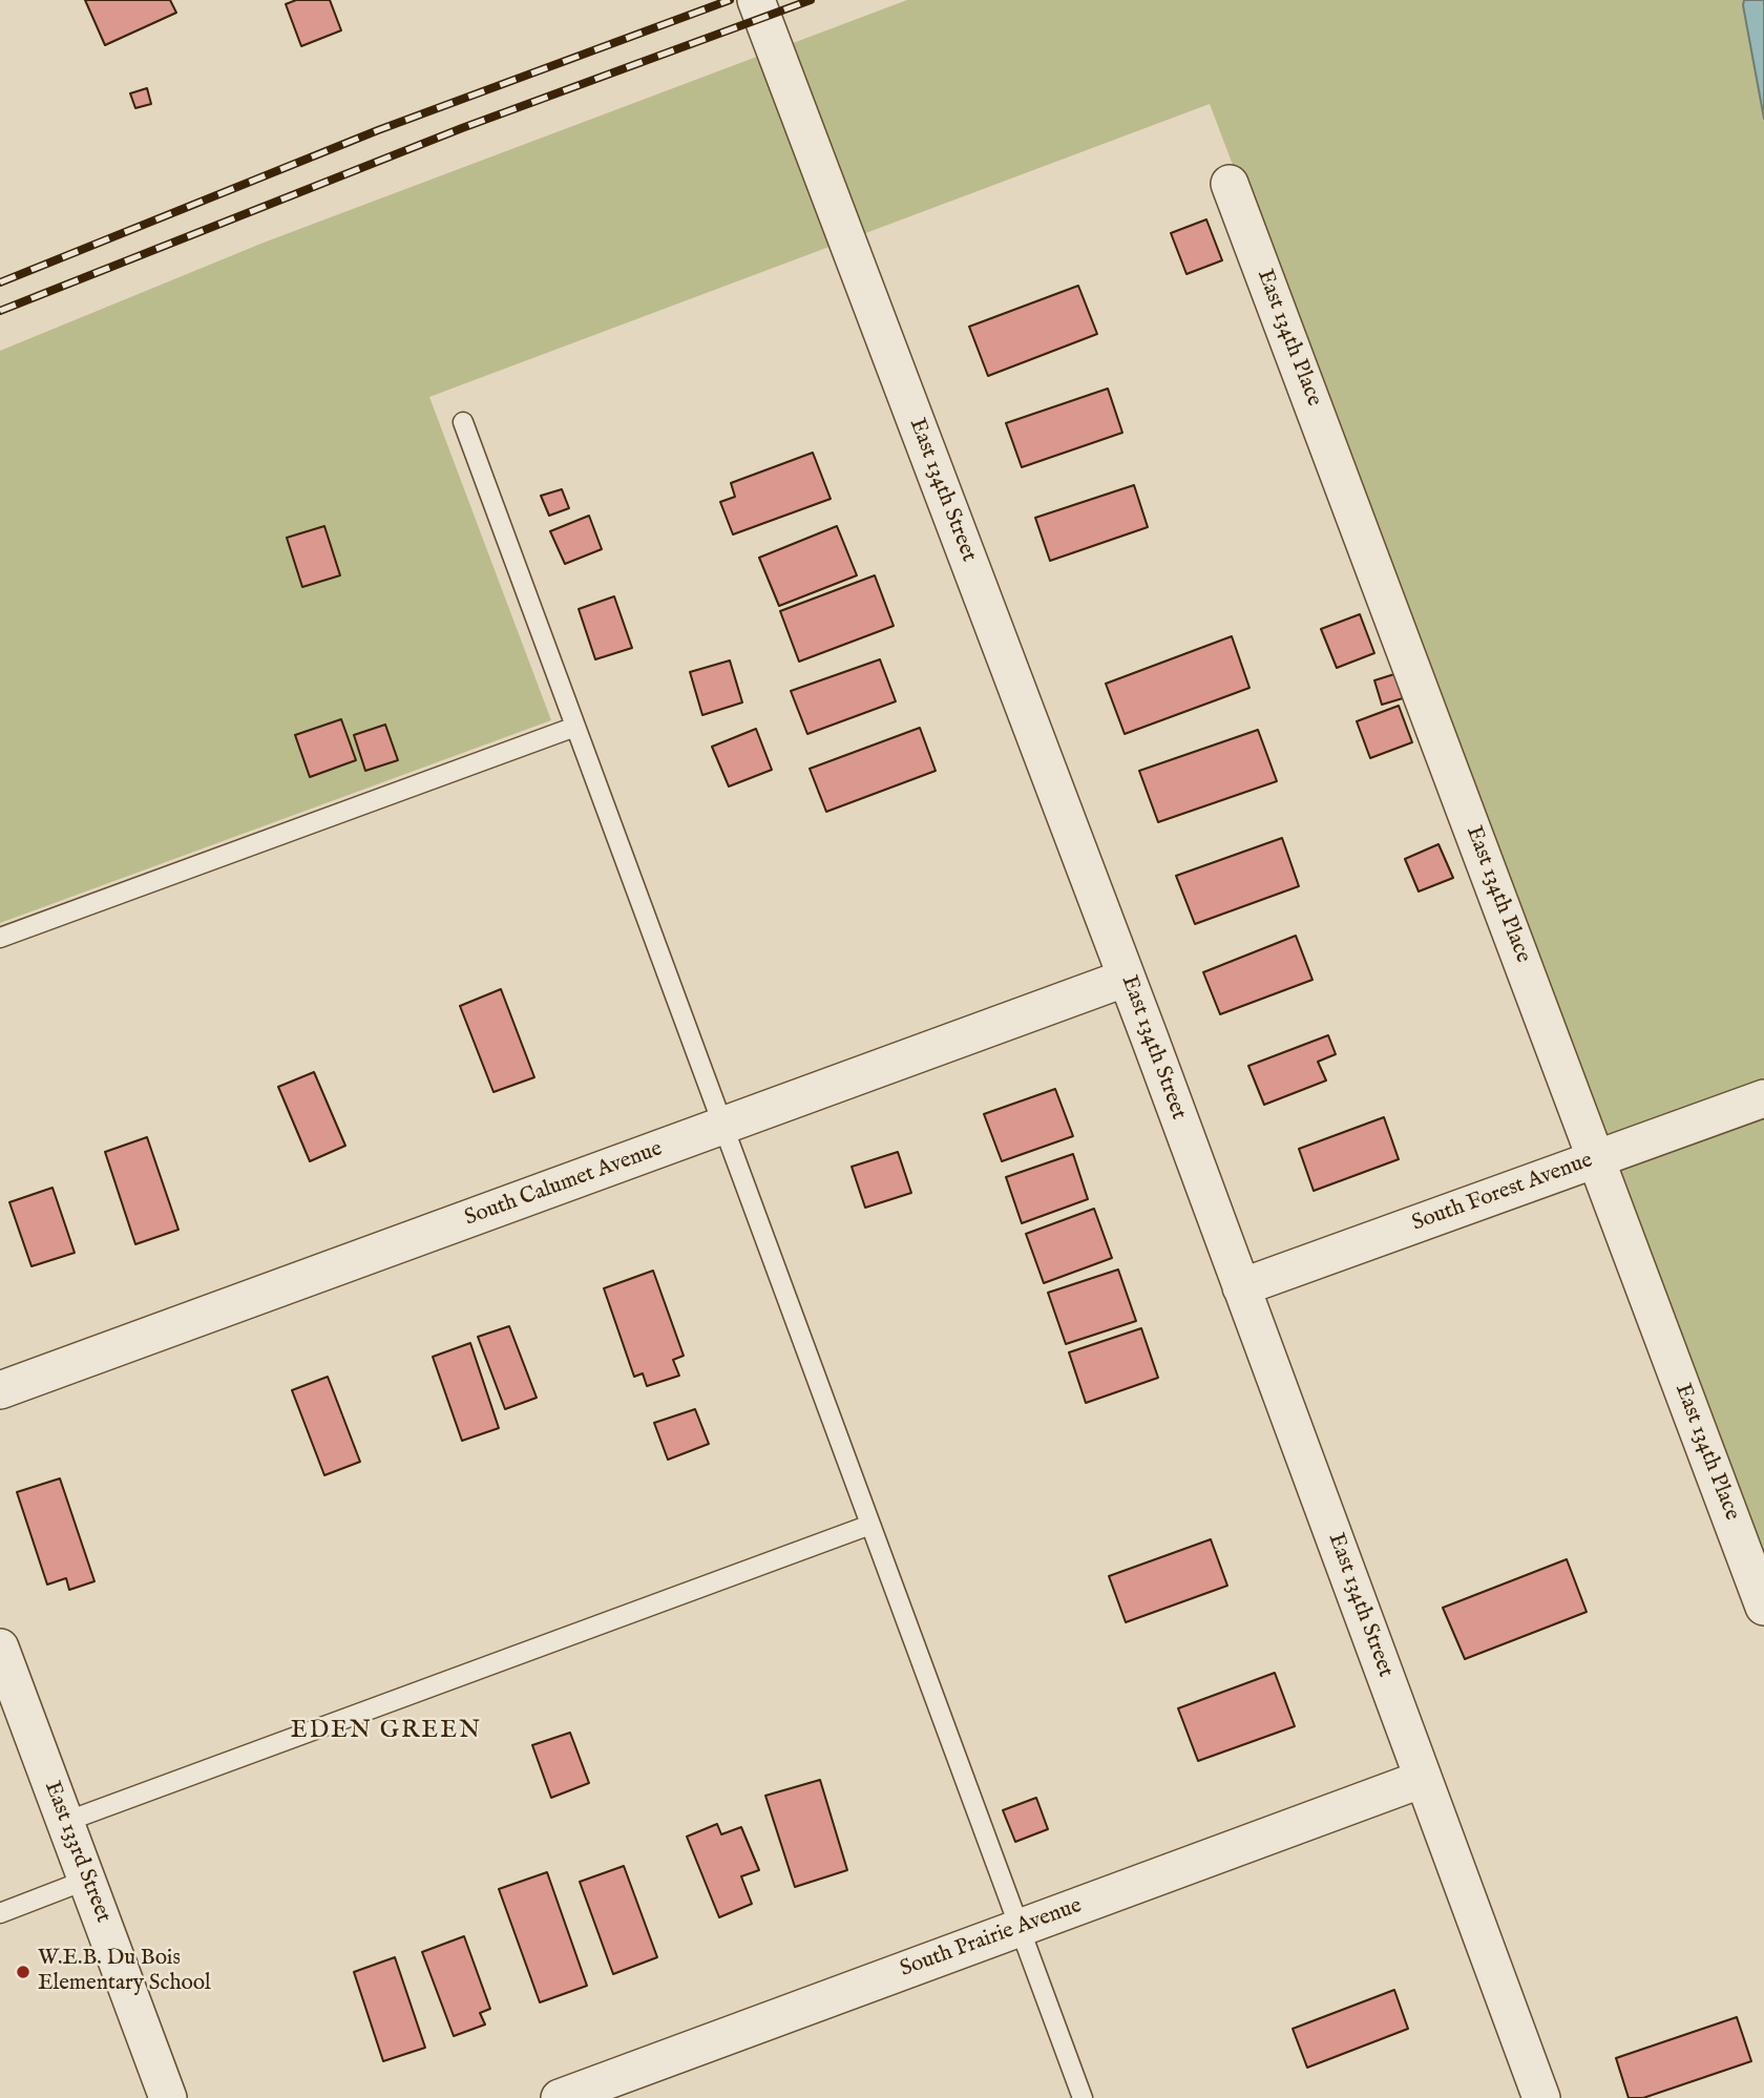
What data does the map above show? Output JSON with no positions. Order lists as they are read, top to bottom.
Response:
{
  "streets": {
    "street": [
      "East 134th Place",
      "East 134th Street",
      "South Calumet Avenue",
      "South Forest Avenue",
      "East 133rd Street",
      "South Prairie Avenue"
    ]
  },
  "crossings": [
    ["East 134th Place", "South Forest Avenue"],
    ["East 134th Street", "South Calumet Avenue"],
    ["East 134th Street", "South Forest Avenue"],
    ["East 134th Street", "South Prairie Avenue"]
  ],
  "districts": ["EDEN GREEN"],
  "places": ["W.E.B. Du Bois Elementary School"]
}
